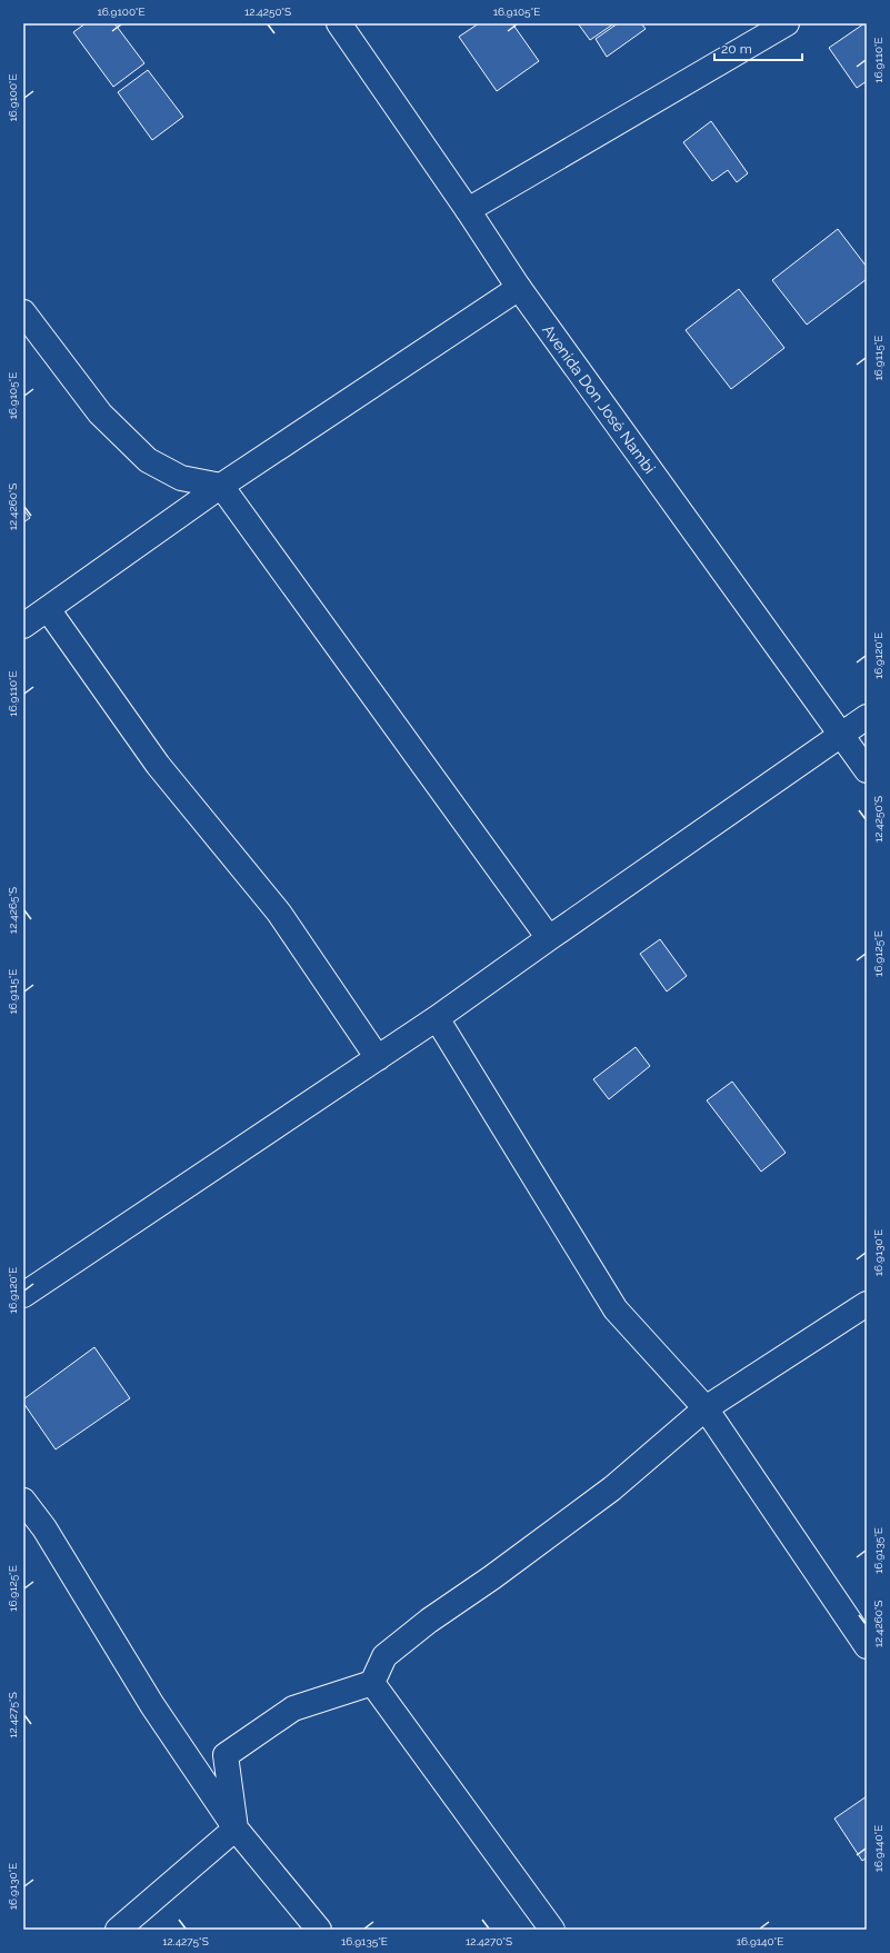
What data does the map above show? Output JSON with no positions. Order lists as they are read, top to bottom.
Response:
{
  "streets": {
    "street": ["Avenida Don José Nambi"]
  },
  "scale_bar": "20 m",
  "coordinates": [
    "16.9100°E",
    "12.4250°S",
    "16.9105°E",
    "16.9110°E",
    "16.9115°E",
    "12.4260°S",
    "16.9120°E",
    "12.4265°S",
    "16.9125°E",
    "16.9130°E",
    "16.9135°E",
    "12.4275°S",
    "16.9140°E",
    "12.4270°S"
  ]
}
